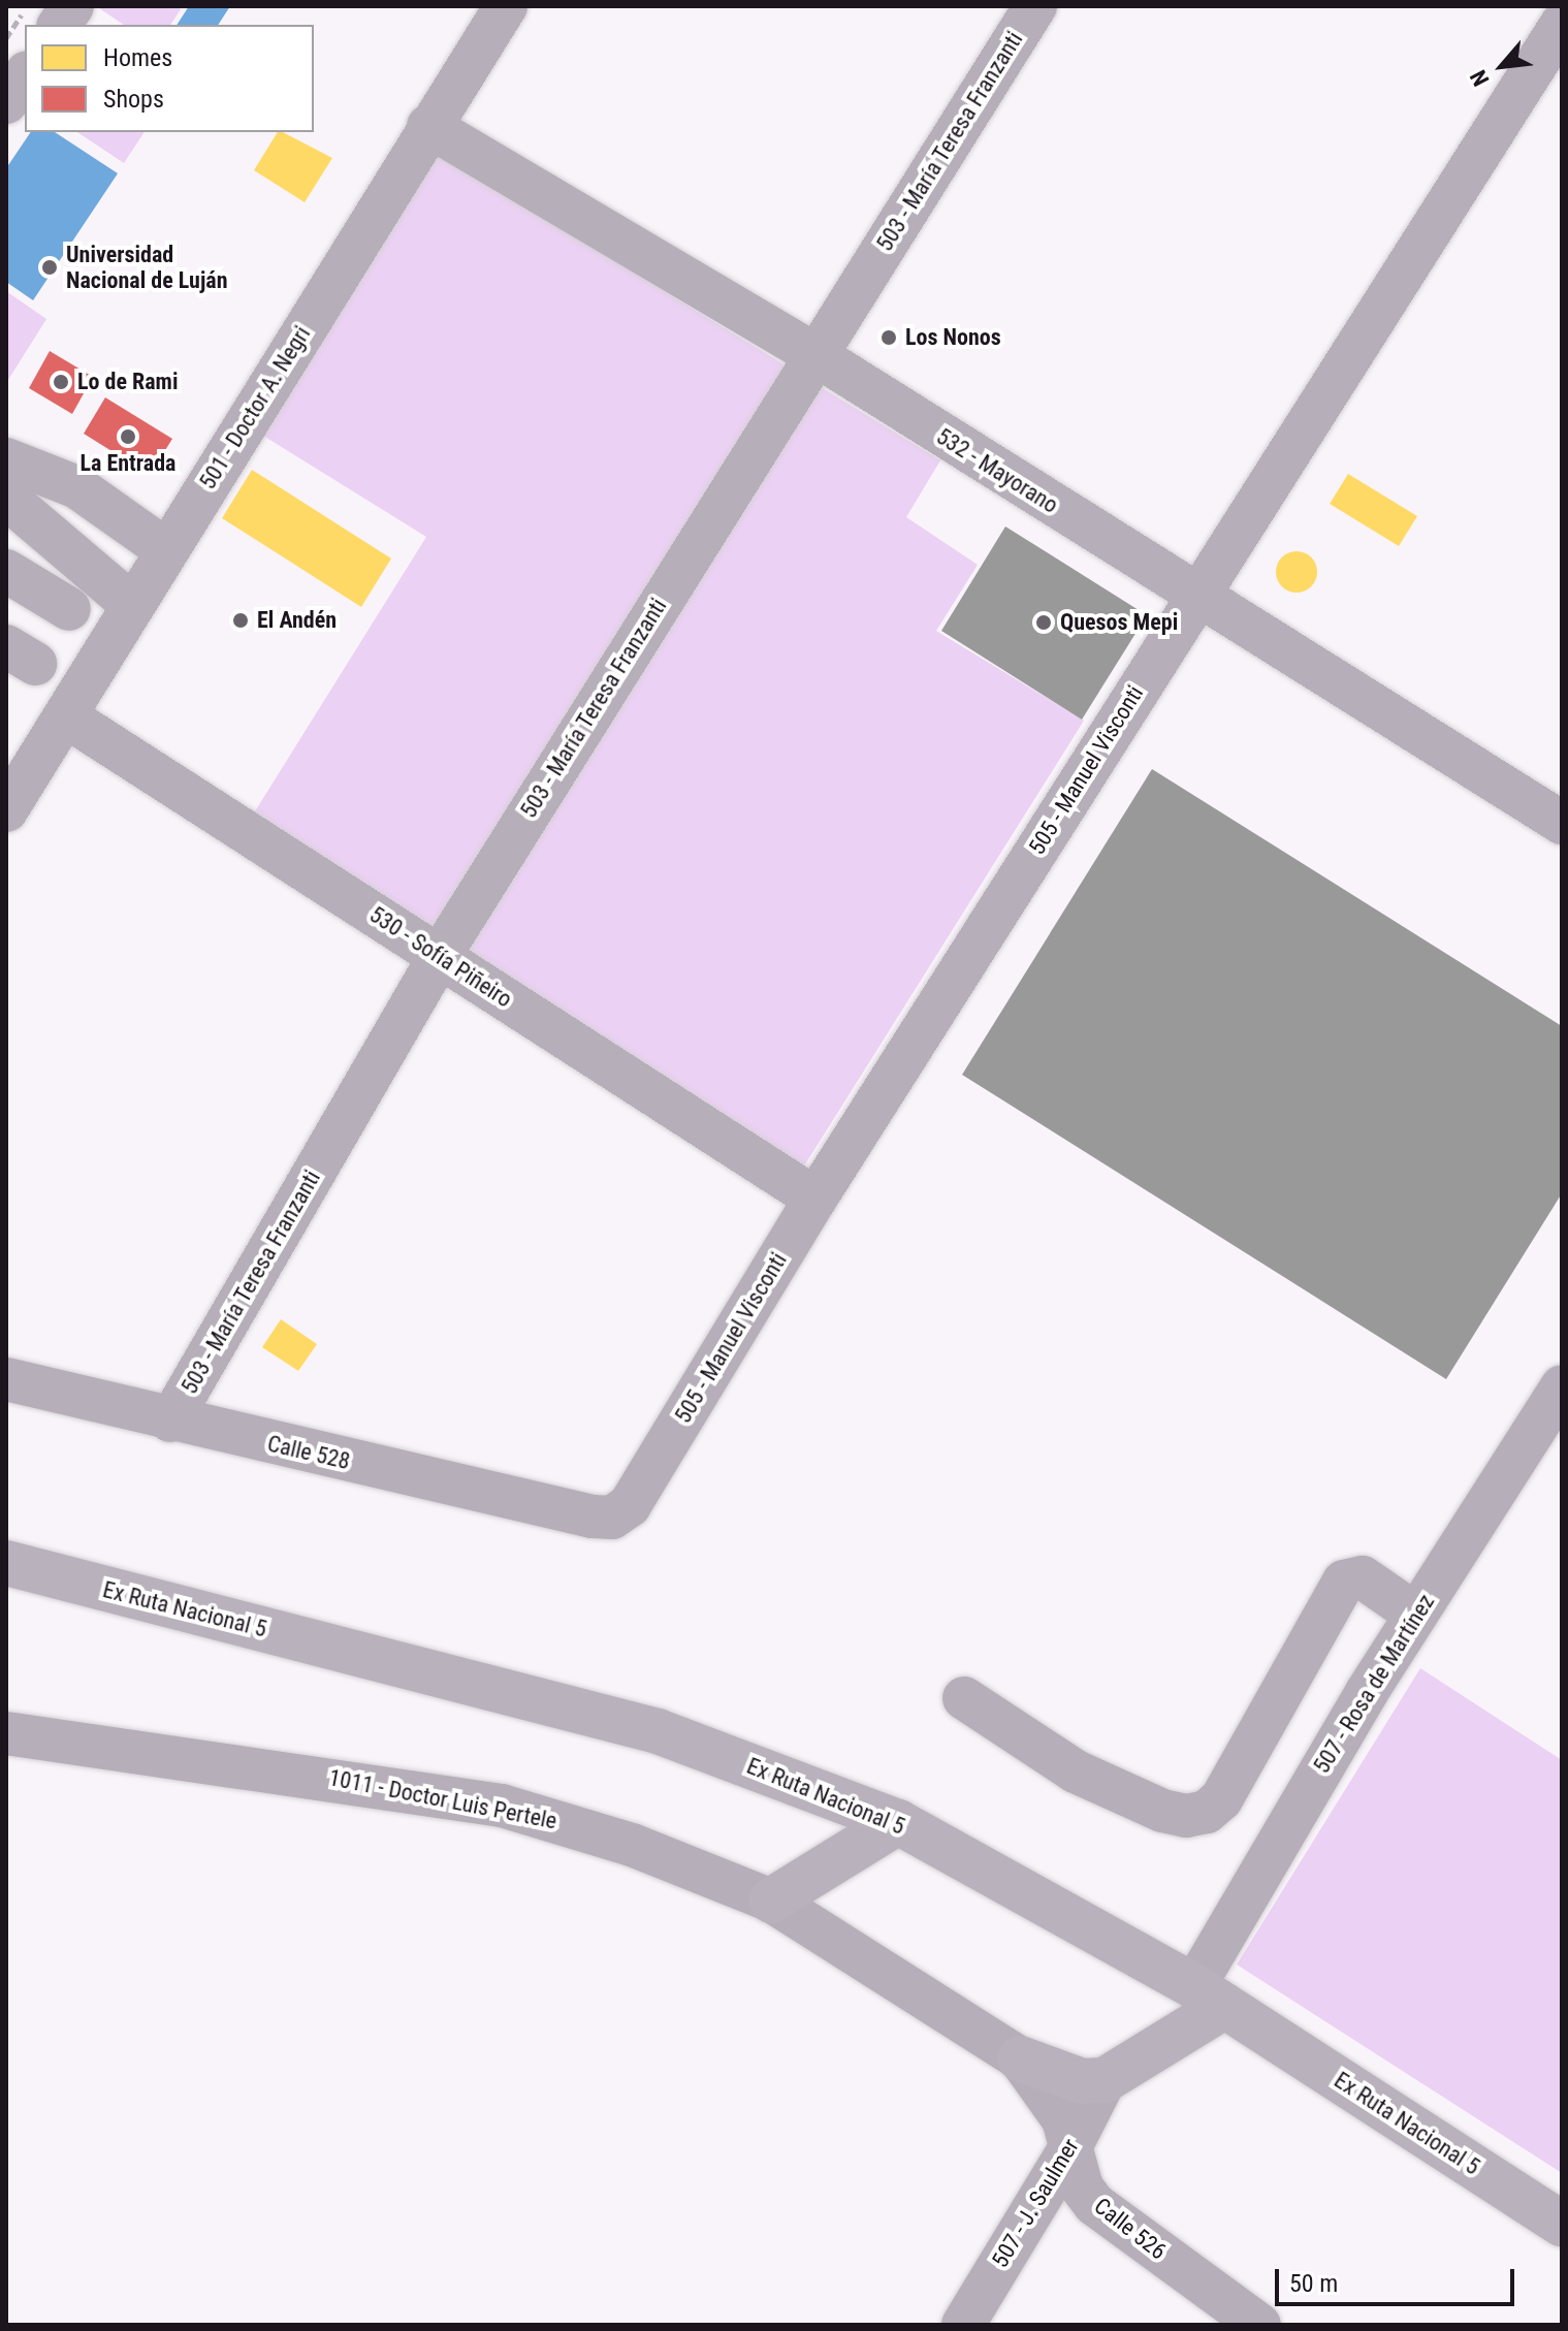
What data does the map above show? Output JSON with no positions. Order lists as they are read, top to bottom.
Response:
{
  "streets": {
    "main road": ["Ex Ruta Nacional 5"],
    "street": [
      "503 - María Teresa Franzanti",
      "501 - Doctor A. Negri",
      "532 - Mayorano",
      "505 - Manuel Visconti",
      "530 - Sofía Piñeiro",
      "Calle 528",
      "507 - Rosa de Martínez",
      "1011 - Doctor Luis Pertele",
      "507 - J. Saulmer",
      "Calle 526"
    ]
  },
  "crossings": [
    ["503 - María Teresa Franzanti", "532 - Mayorano"],
    ["503 - María Teresa Franzanti", "530 - Sofía Piñeiro"],
    ["503 - María Teresa Franzanti", "Calle 528"],
    ["501 - Doctor A. Negri", "532 - Mayorano"],
    ["501 - Doctor A. Negri", "530 - Sofía Piñeiro"],
    ["532 - Mayorano", "505 - Manuel Visconti"],
    ["505 - Manuel Visconti", "530 - Sofía Piñeiro"],
    ["505 - Manuel Visconti", "Calle 528"],
    ["Ex Ruta Nacional 5", "507 - Rosa de Martínez"],
    ["1011 - Doctor Luis Pertele", "Calle 526"],
    ["507 - J. Saulmer", "Calle 526"]
  ],
  "places": [
    "Universidad Nacional de Luján",
    "Los Nonos",
    "Lo de Rami",
    "La Entrada",
    "El Andén",
    "Quesos Mepi"
  ],
  "legend": ["Homes", "Shops"],
  "scale_bar": "50 m",
  "north": "bottom left"
}
